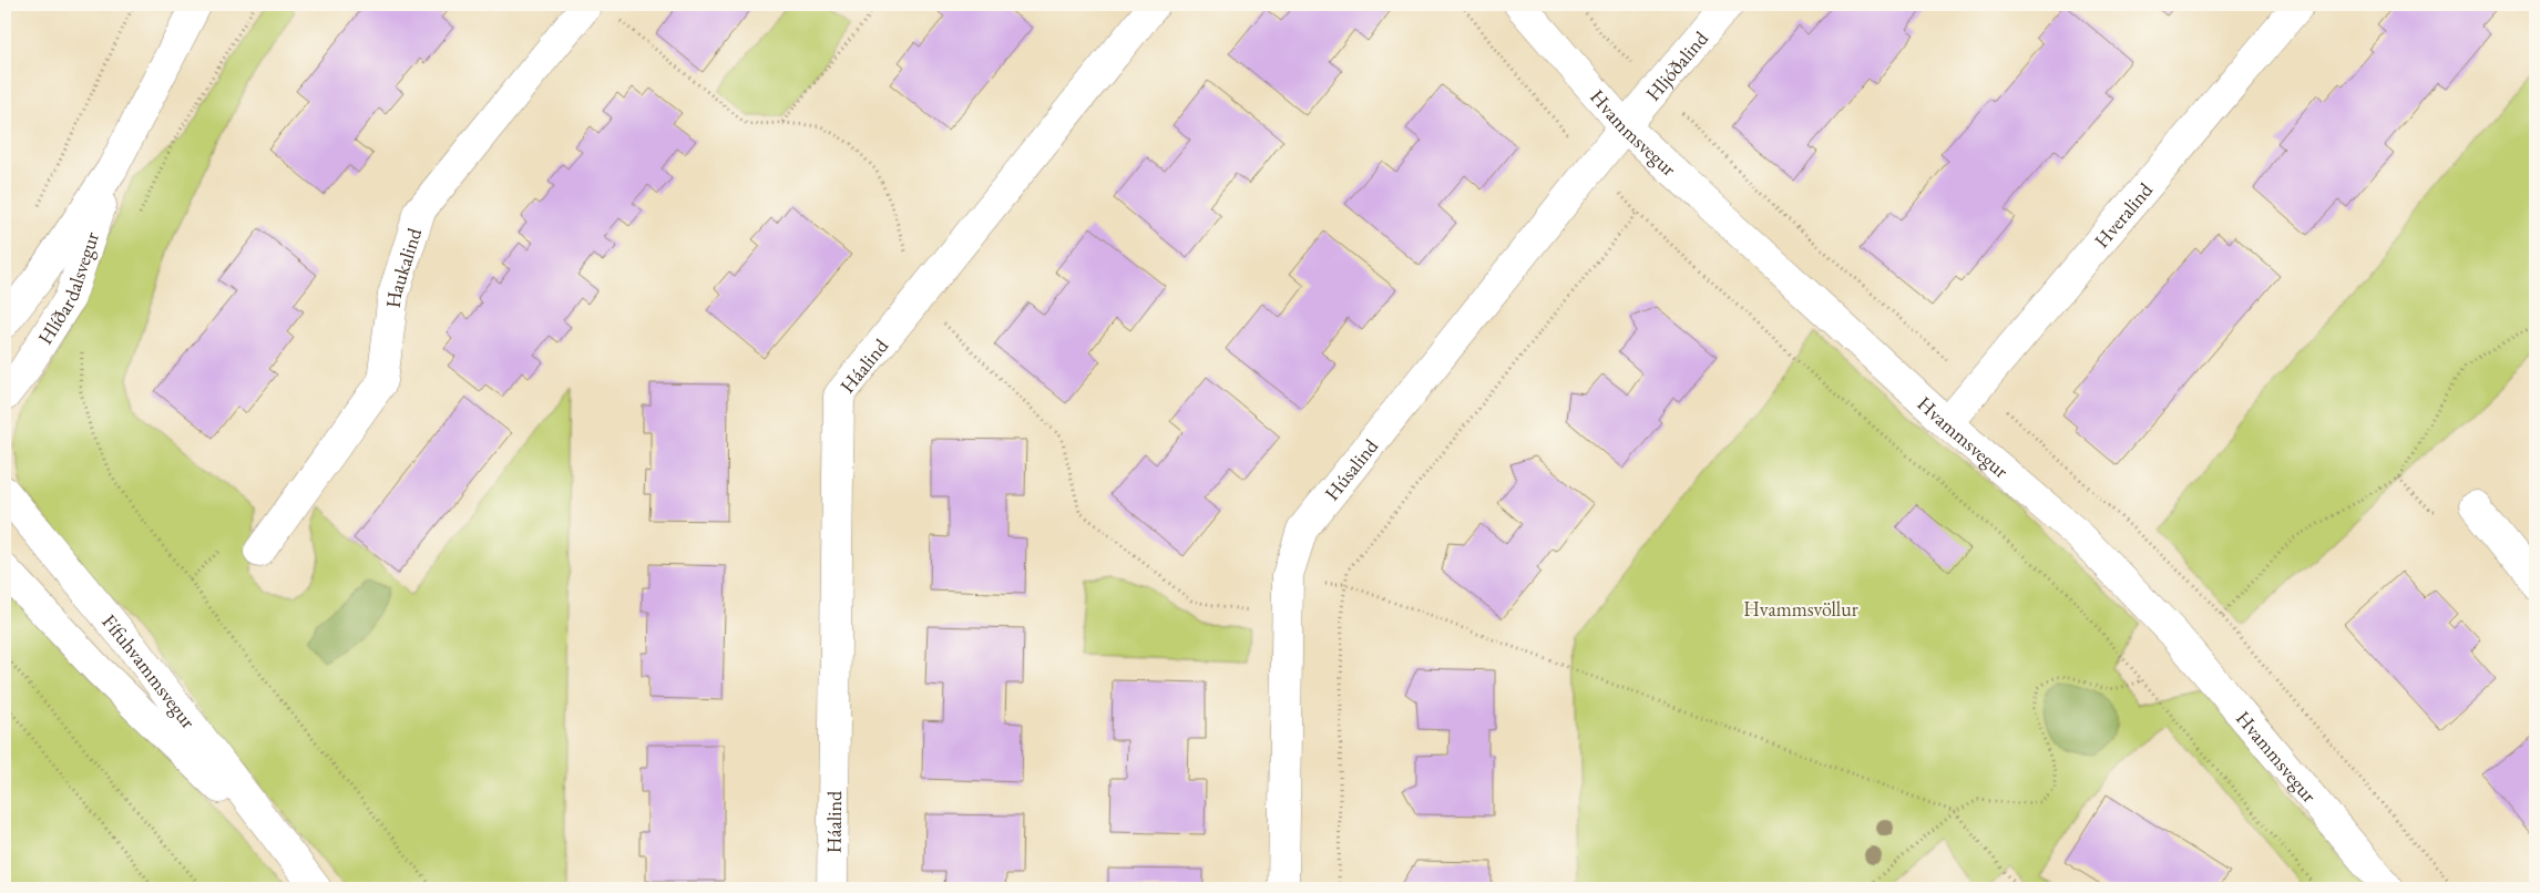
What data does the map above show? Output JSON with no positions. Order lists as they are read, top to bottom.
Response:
{
  "streets": {
    "street": [
      "Hljóðalind",
      "Hvammsvegur",
      "Hveralind",
      "Haukalind",
      "Hlíðardalsvegur",
      "Háalind",
      "Húsalind",
      "Fífuhvammsvegur"
    ]
  },
  "crossings": [
    ["Hljóðalind", "Hvammsvegur"],
    ["Hljóðalind", "Húsalind"],
    ["Hvammsvegur", "Hveralind"],
    ["Hvammsvegur", "Húsalind"]
  ],
  "parks": ["Hvammsvöllur"]
}
